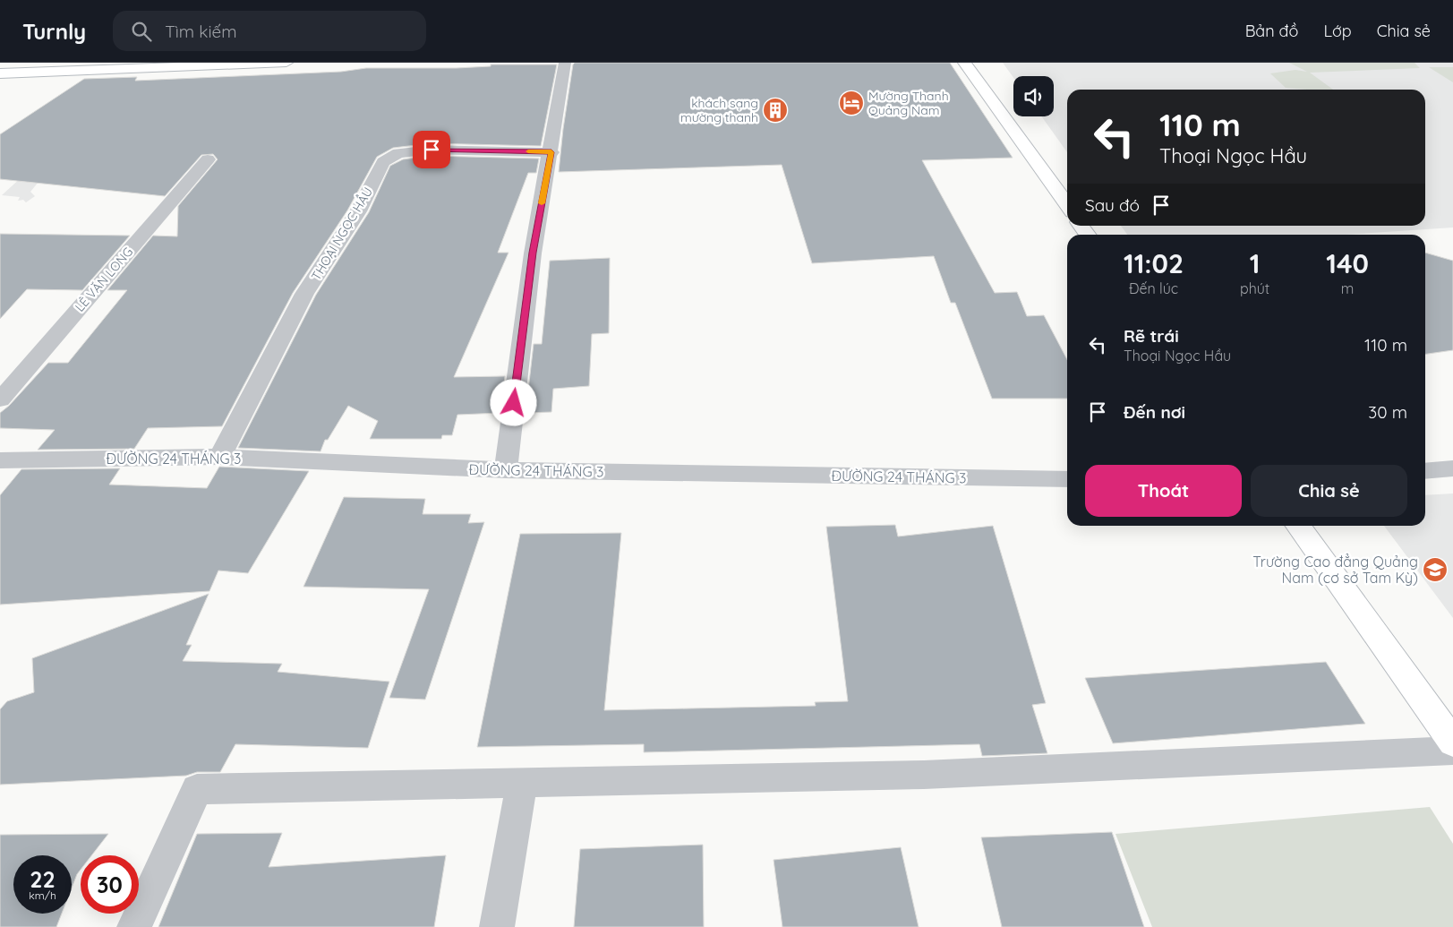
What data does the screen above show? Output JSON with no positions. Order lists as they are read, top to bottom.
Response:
{
  "streets": {
    "street": ["THOẠI NGỌC HẦU", "LÊ VĂN LONG", "ĐƯỜNG 24 THÁNG 3"]
  },
  "crossings": [
    ["THOẠI NGỌC HẦU", "ĐƯỜNG 24 THÁNG 3"]
  ],
  "places": {
    "hotel": ["Mường Thanh Quảng Nam"],
    "building": ["khách sạng mường thanh"],
    "school or university": ["Trường Cao đẳng Quảng Nam (cơ sở Tam Kỳ)"]
  },
  "page": {
    "header": "Turnly",
    "search": "Tìm kiếm",
    "nav": ["Bản đồ", "Lớp", "Chia sẻ"],
    "turn": ["110 m", "Thoại Ngọc Hầu"],
    "then": "Sau đó",
    "eta": [
      "11:02",
      "Đến lúc",
      "1",
      "phút",
      "140",
      "m"
    ],
    "list": [
      {
        "name": "Rẽ trái",
        "note": "Thoại Ngọc Hầu",
        "value": "110 m"
      },
      {
        "name": "Đến nơi",
        "value": "30 m"
      }
    ],
    "buttons": ["Thoát", "Chia sẻ"],
    "speed": "22 km/h",
    "limit": "30"
  }
}
